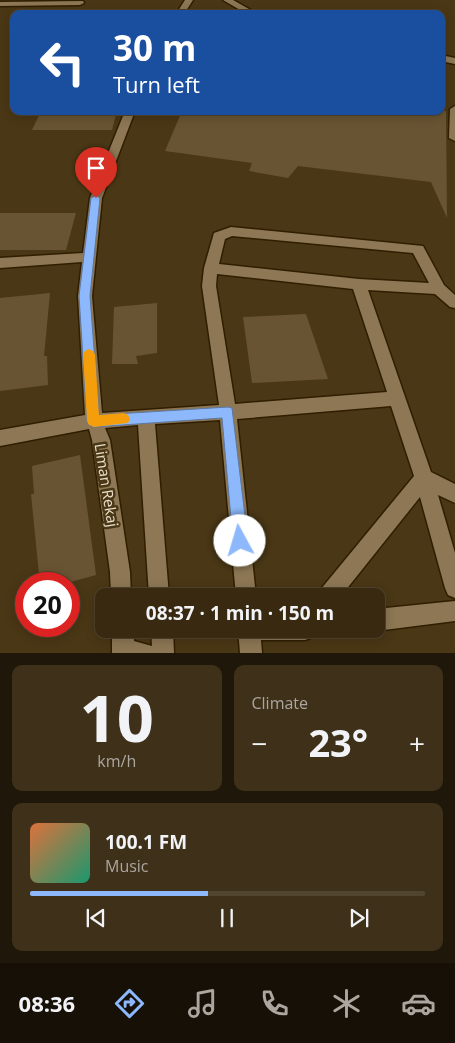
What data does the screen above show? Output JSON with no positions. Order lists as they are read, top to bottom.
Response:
{
  "streets": {
    "street": ["Liman Rekaj"]
  },
  "page": {
    "turn": ["30 m", "Turn left"],
    "limit": "20",
    "trip": "08:37 · 1 min · 150 m",
    "tile": [
      ["10", "km/h"],
      "Climate"
    ],
    "heat": ["−", "23°", "+"],
    "song": ["100.1 FM", "Music"],
    "tabs": "08:36"
  }
}
